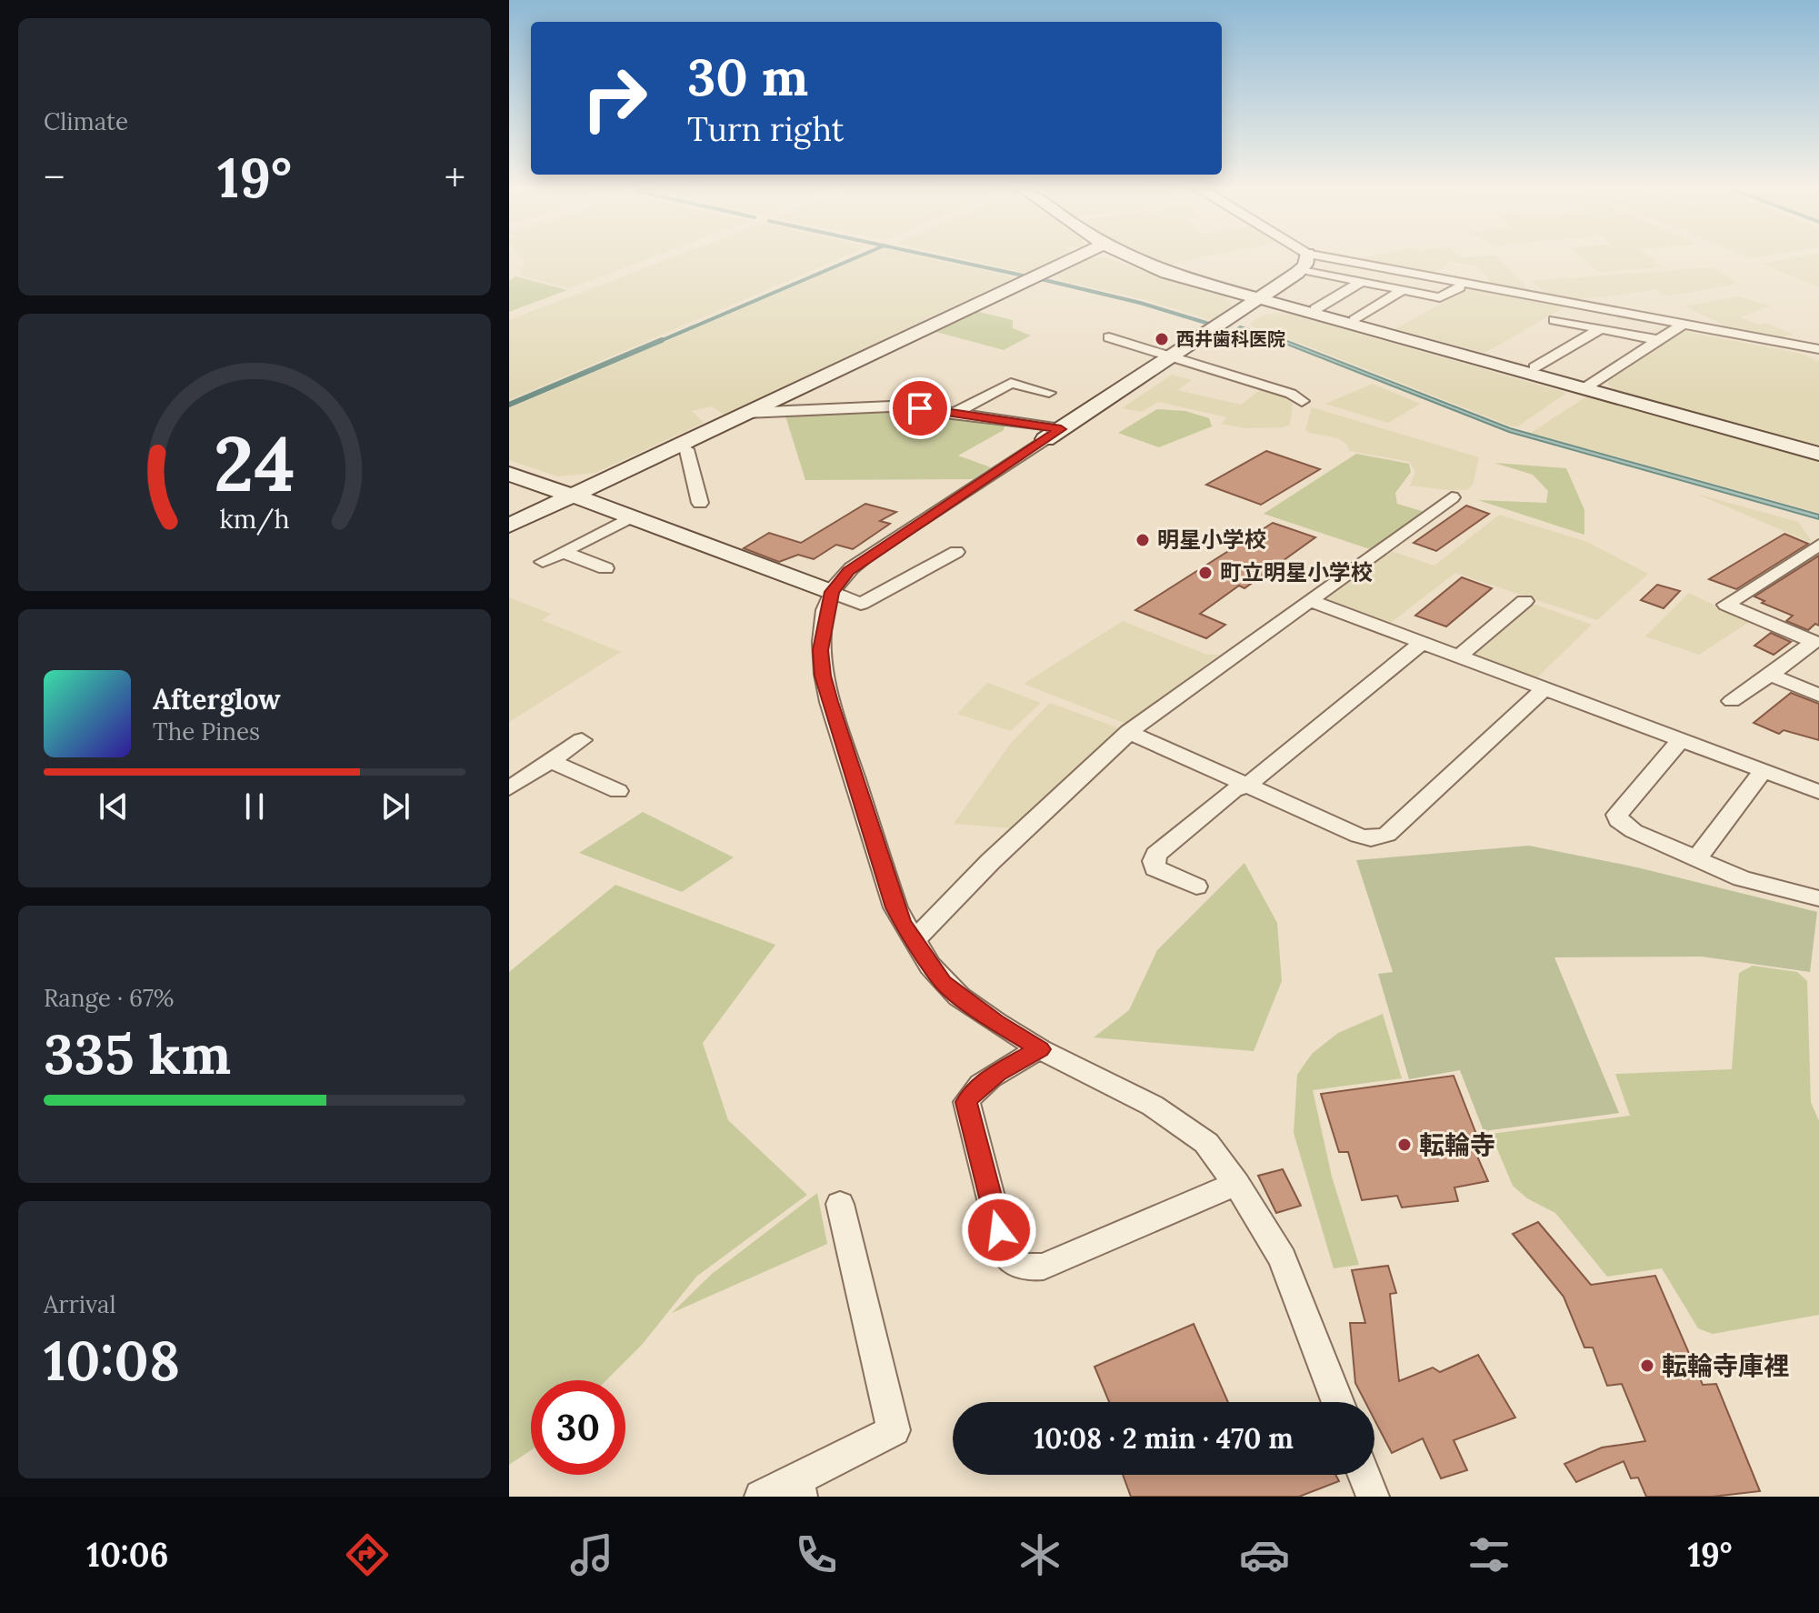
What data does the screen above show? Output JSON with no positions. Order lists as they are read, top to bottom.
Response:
{
  "places": [
    "西井歯科医院",
    "明星小学校",
    "町立明星小学校",
    "転輪寺",
    "転輪寺庫裡"
  ],
  "page": {
    "tile": [
      "Climate",
      ["Range · 67%", "335 km"],
      ["Arrival", "10:08"]
    ],
    "turn": ["30 m", "Turn right"],
    "heat": ["−", "19°", "+"],
    "song": ["Afterglow", "The Pines"],
    "limit": "30",
    "trip": "10:08 · 2 min · 470 m",
    "tabs": ["10:06", "19°"],
    "gauge": ["24", "km/h"]
  }
}
